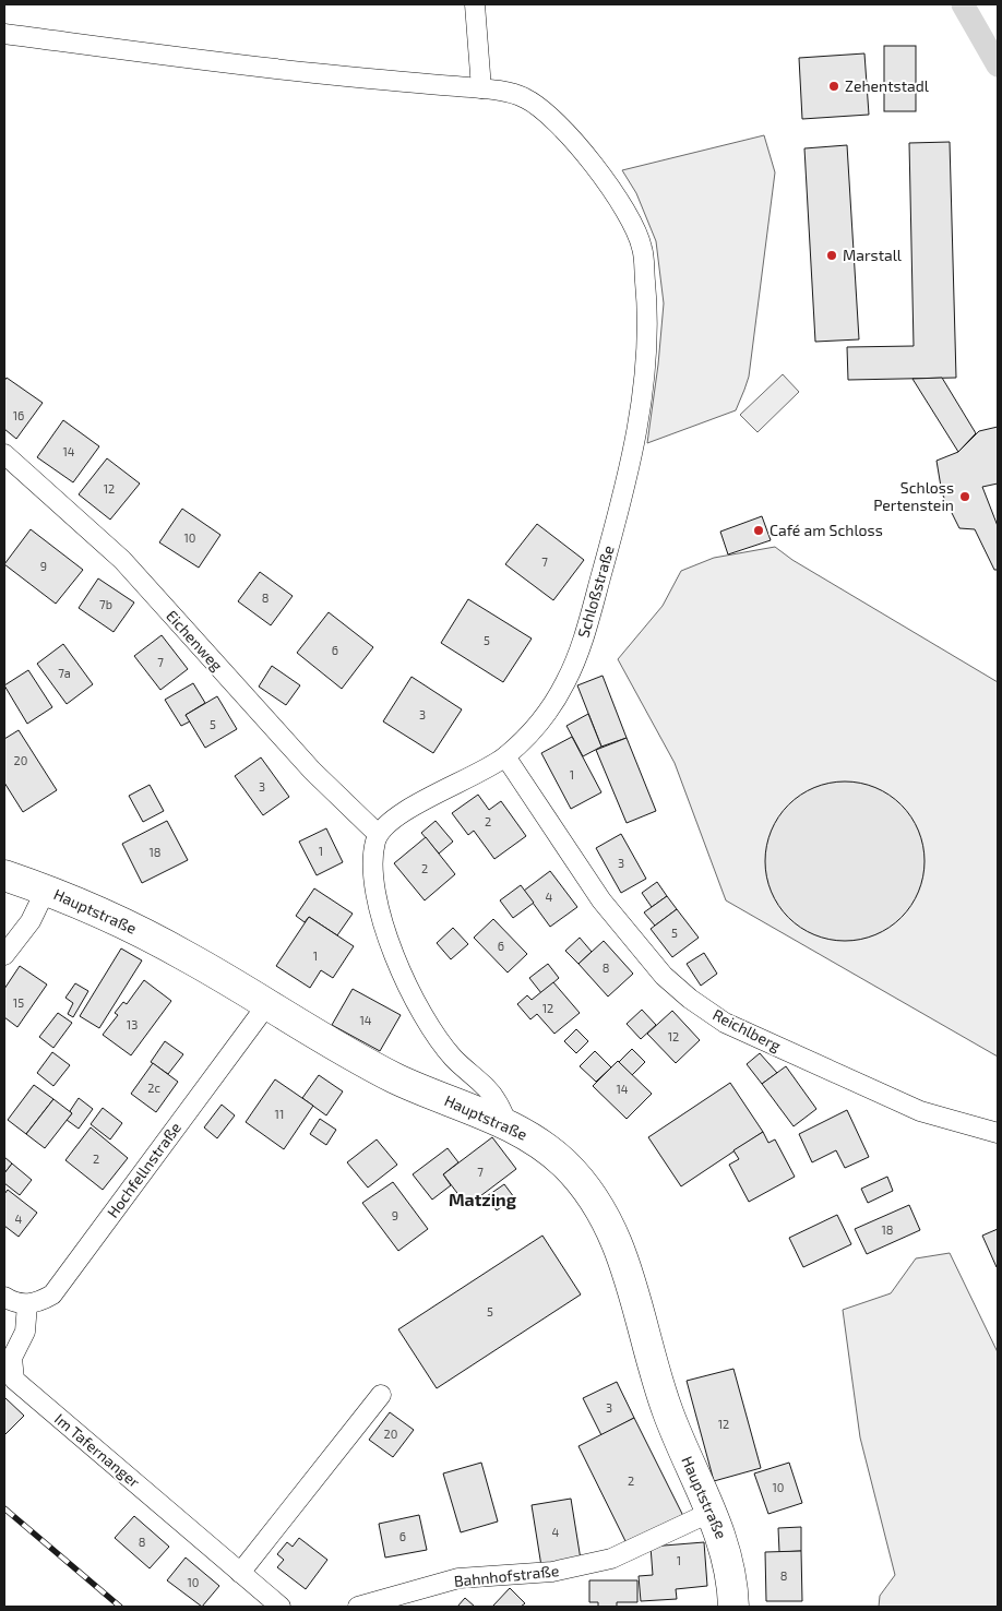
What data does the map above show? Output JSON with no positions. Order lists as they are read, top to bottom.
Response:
{
  "streets": {
    "main road": ["Hauptstraße"],
    "street": [
      "Schloßstraße",
      "Eichenweg",
      "Reichlberg",
      "Hochfellnstraße",
      "Im Tafernanger",
      "Bahnhofstraße"
    ]
  },
  "crossings": [
    ["Schloßstraße", "Eichenweg"],
    ["Schloßstraße", "Reichlberg"],
    ["Hauptstraße", "Hochfellnstraße"],
    ["Hauptstraße", "Bahnhofstraße"],
    ["Hochfellnstraße", "Im Tafernanger"]
  ],
  "districts": ["Matzing"],
  "places": [
    "Zehentstadl",
    "Marstall",
    "Schloss Pertenstein",
    "Café am Schloss"
  ],
  "house_numbers": [
    "16",
    "14",
    "12",
    "10",
    "7",
    "9",
    "8",
    "7b",
    "5",
    "6",
    "7",
    "7a",
    "3",
    "5",
    "20",
    "1",
    "3",
    "2",
    "1",
    "18",
    "3",
    "2",
    "4",
    "5",
    "6",
    "1",
    "8",
    "15",
    "12",
    "14",
    "13",
    "12",
    "2c",
    "14",
    "11",
    "2",
    "7",
    "9",
    "4",
    "18",
    "5",
    "3",
    "12",
    "20",
    "2",
    "10",
    "4",
    "6",
    "8",
    "1",
    "8",
    "10"
  ]
}
